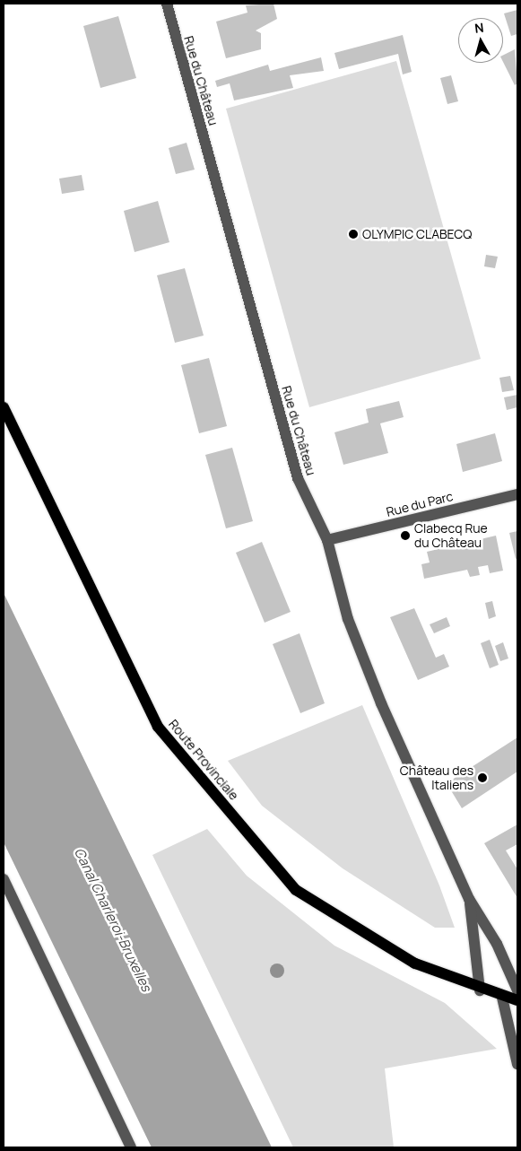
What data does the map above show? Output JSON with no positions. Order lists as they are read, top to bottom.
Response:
{
  "streets": {
    "main road": ["Route Provinciale"],
    "street": ["Rue du Château", "Rue du Parc"]
  },
  "crossings": [
    ["Rue du Château", "Rue du Parc"],
    ["Rue du Château", "Route Provinciale"]
  ],
  "water": ["Canal Charleroi-Bruxelles"],
  "places": ["OLYMPIC CLABECQ", "Clabecq Rue du Château", "Château des Italiens"],
  "north": "top"
}
